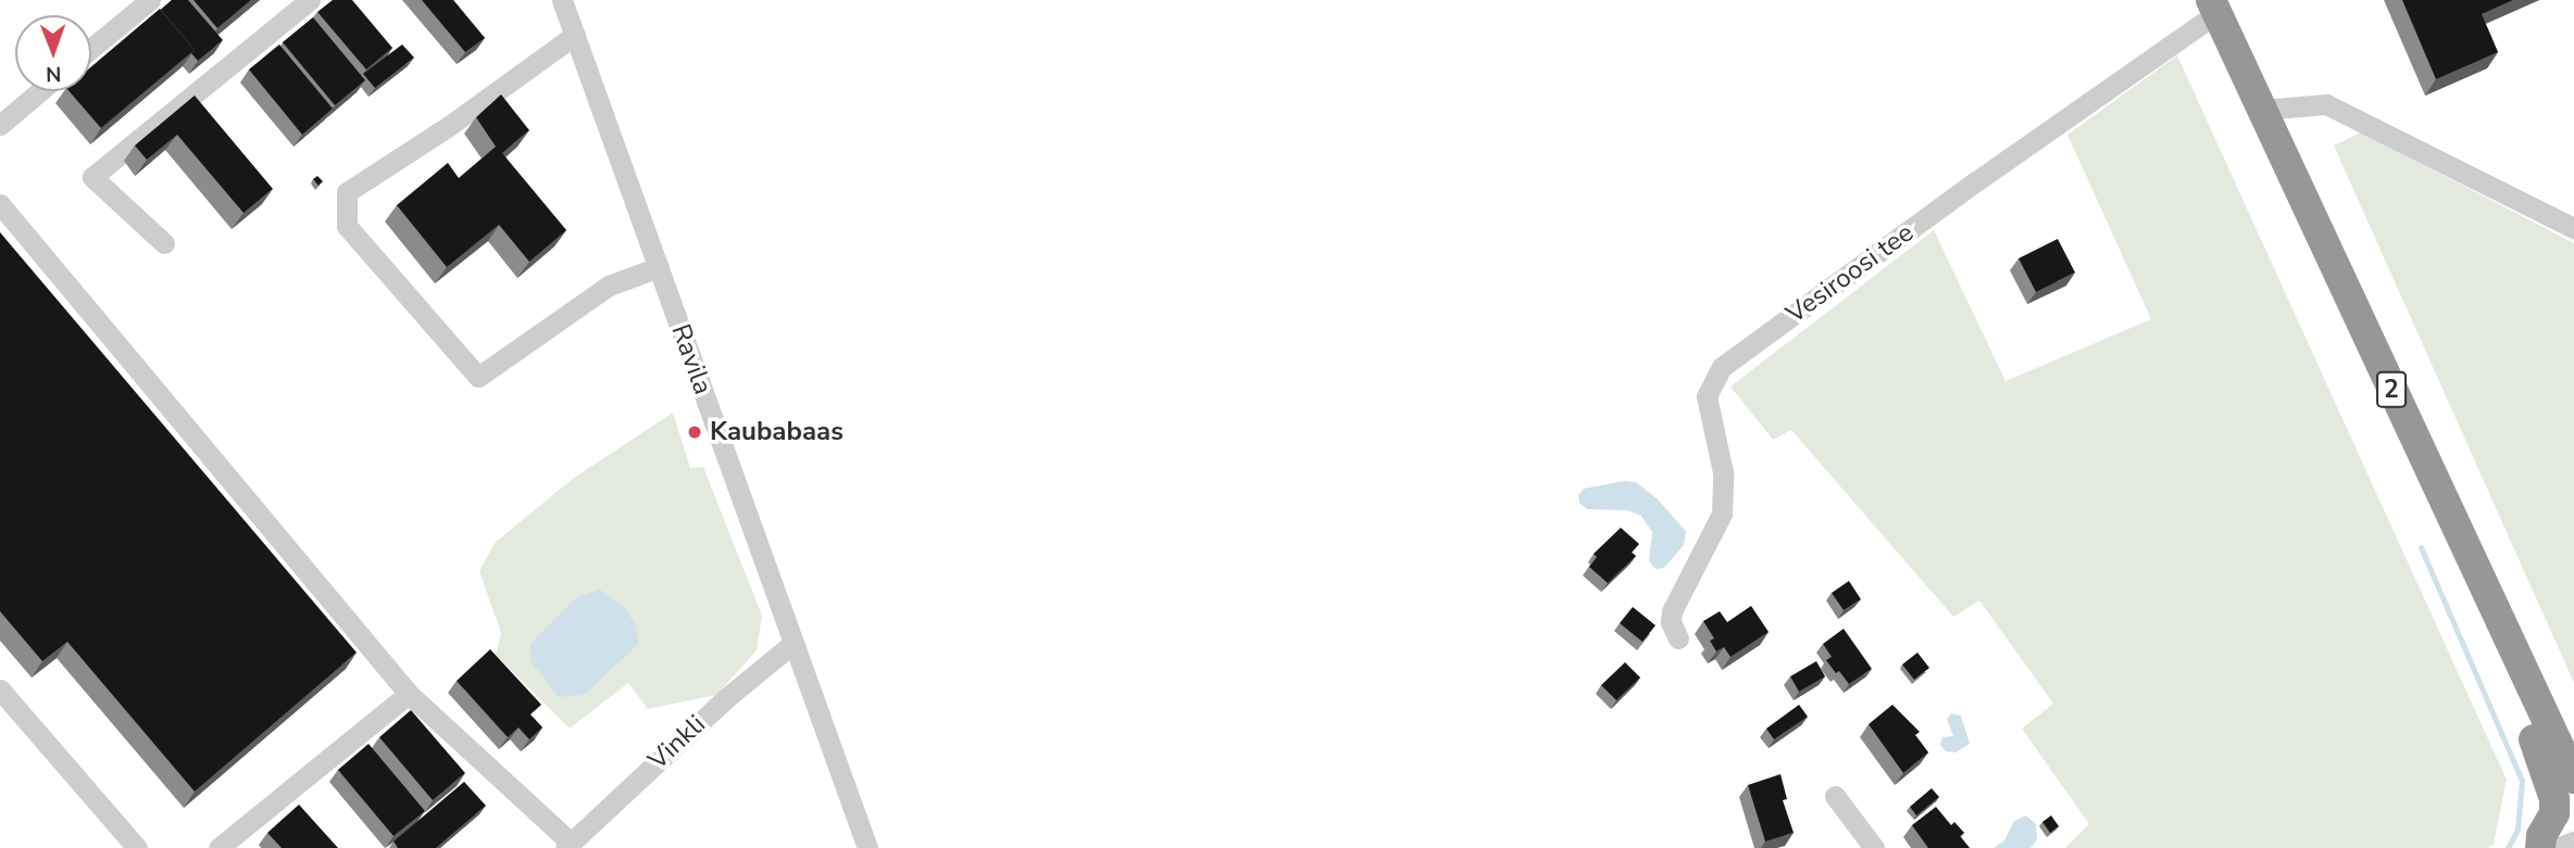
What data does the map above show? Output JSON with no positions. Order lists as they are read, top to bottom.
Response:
{
  "streets": {
    "highway": ["2"],
    "street": ["Vesiroosi tee", "Ravila", "Vinkli"]
  },
  "crossings": [
    ["Vesiroosi tee", "2"],
    ["Ravila", "Vinkli"]
  ],
  "places": ["Kaubabaas"],
  "north": "bottom"
}
